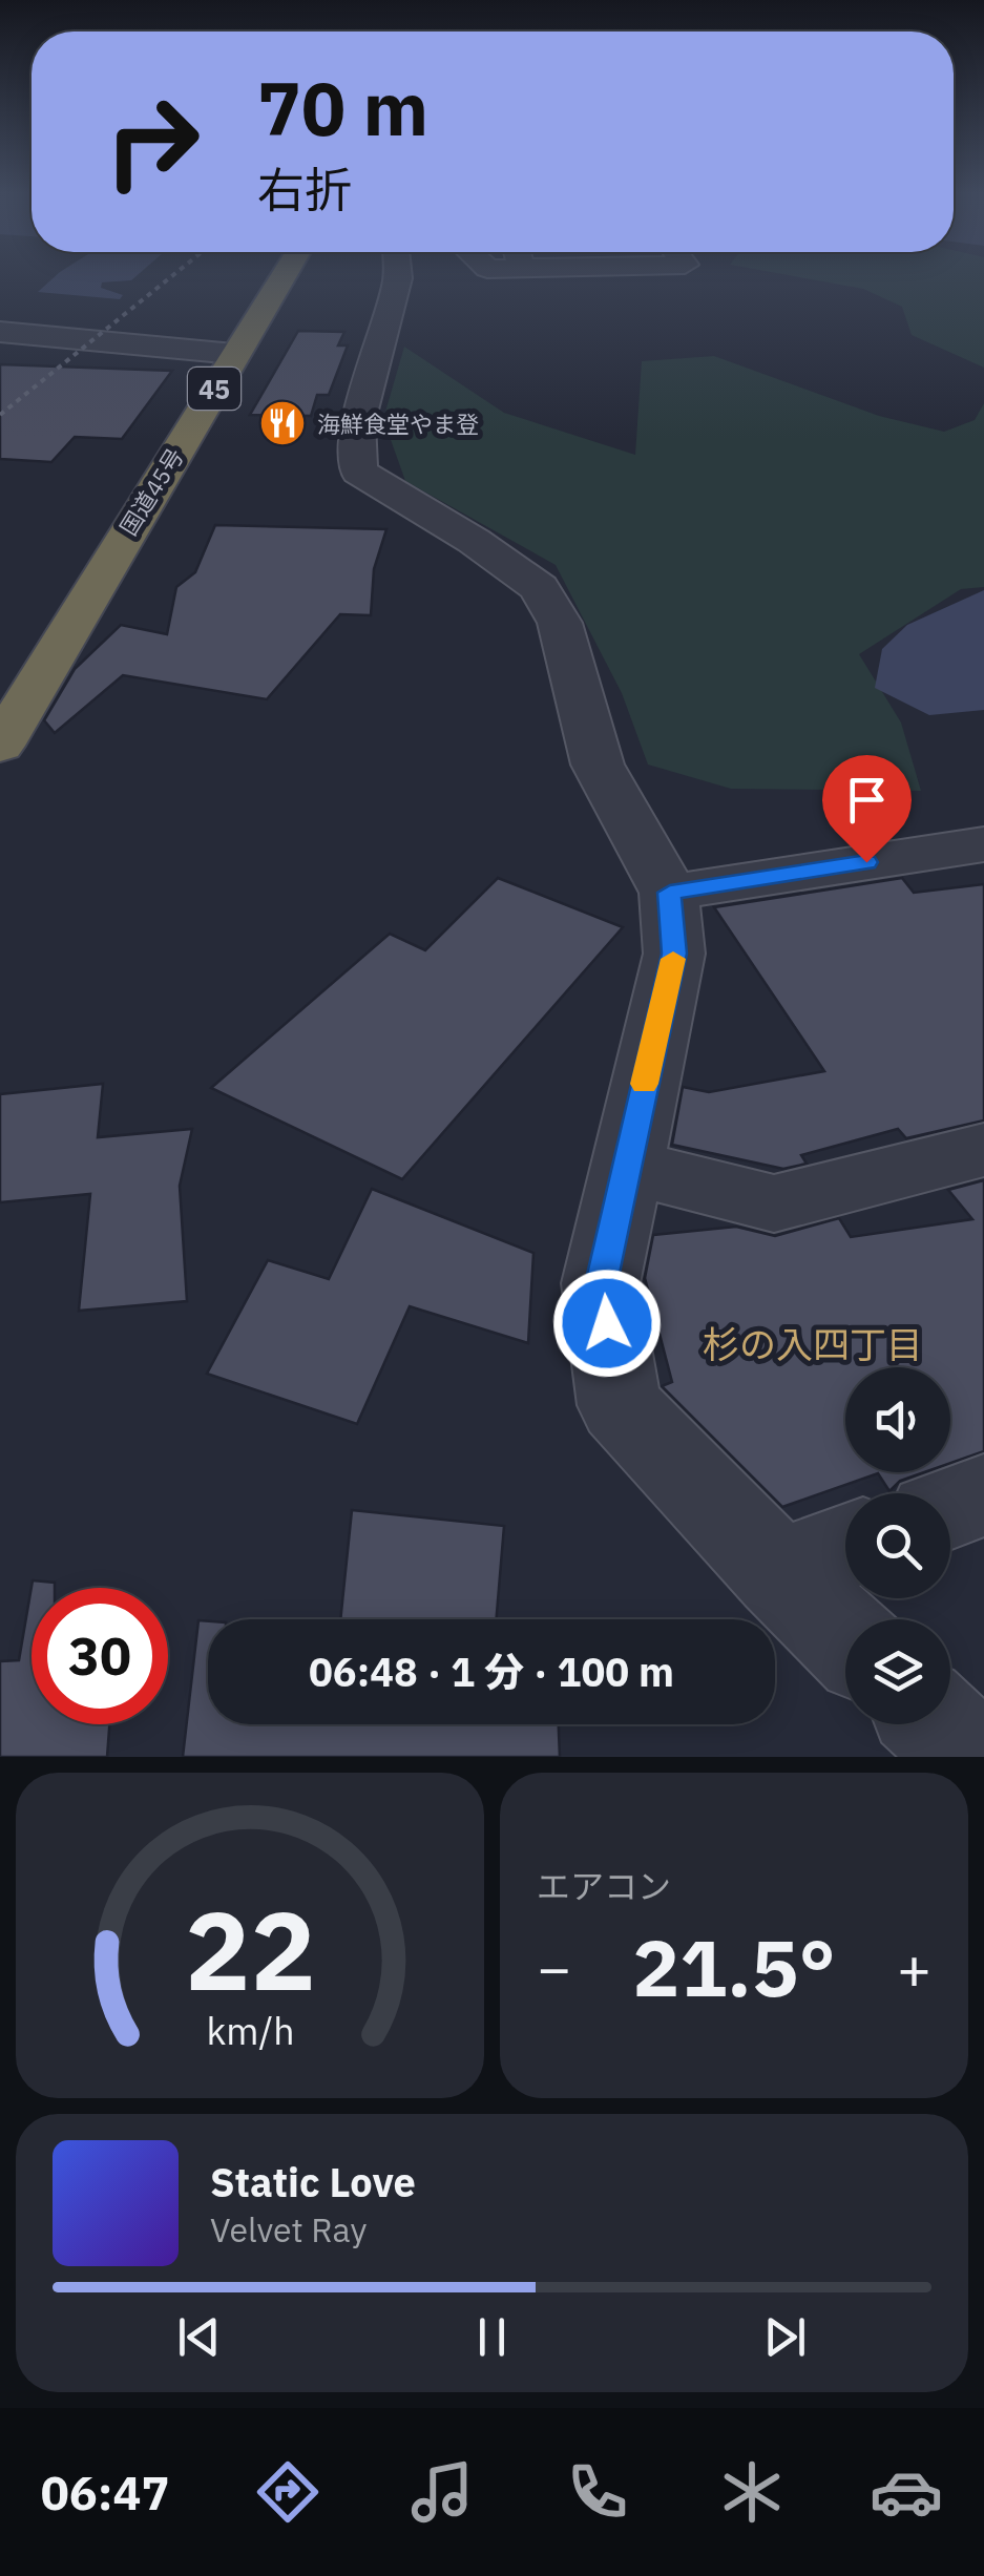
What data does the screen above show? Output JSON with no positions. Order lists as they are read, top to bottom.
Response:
{
  "streets": {
    "highway": ["45", "国道45号"]
  },
  "districts": ["杉の入四丁目"],
  "places": {
    "restaurant": ["海鮮食堂やま登"]
  },
  "page": {
    "turn": ["70 m", "右折"],
    "limit": "30",
    "trip": "06:48 · 1 分 · 100 m",
    "tile": "エアコン",
    "heat": ["−", "21.5°", "+"],
    "song": ["Static Love", "Velvet Ray"],
    "tabs": "06:47",
    "gauge": ["22", "km/h"]
  }
}
